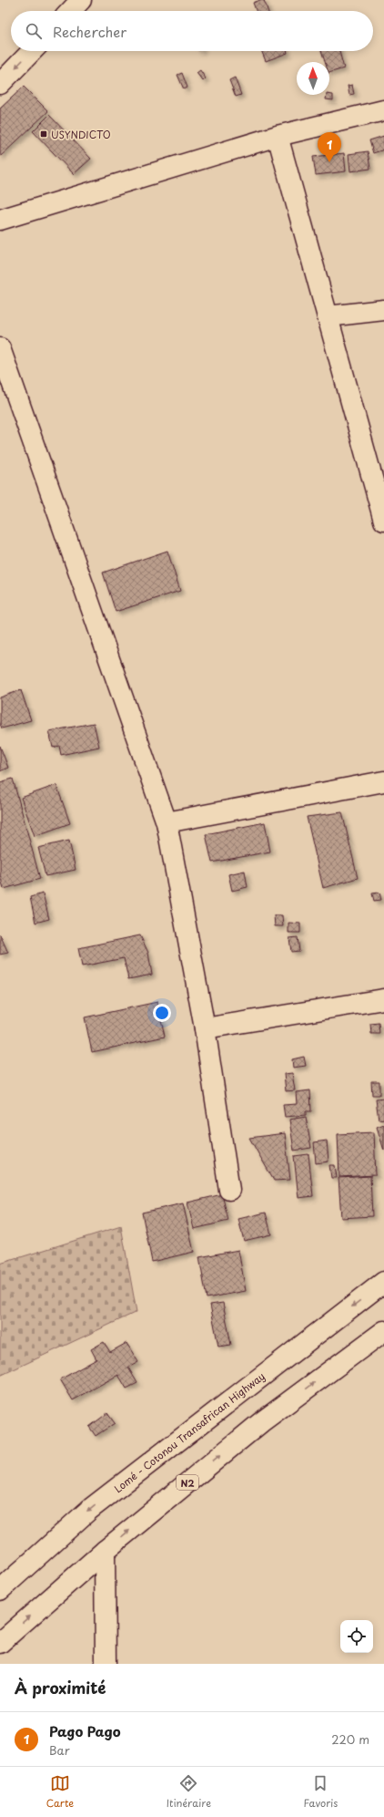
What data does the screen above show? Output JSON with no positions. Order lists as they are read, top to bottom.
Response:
{
  "streets": {
    "main road": ["Lomé - Cotonou Transafrican Highway", "N2"]
  },
  "places": {
    "transit": ["USYNDICTO"]
  },
  "north": "top",
  "page": {
    "search": "Rechercher",
    "pins": "1",
    "heading": "À proximité",
    "list": [
      {
        "mark": "1",
        "name": "Pago Pago",
        "note": "Bar",
        "value": "220 m"
      }
    ],
    "nav": ["Carte", "Itinéraire", "Favoris"]
  }
}
